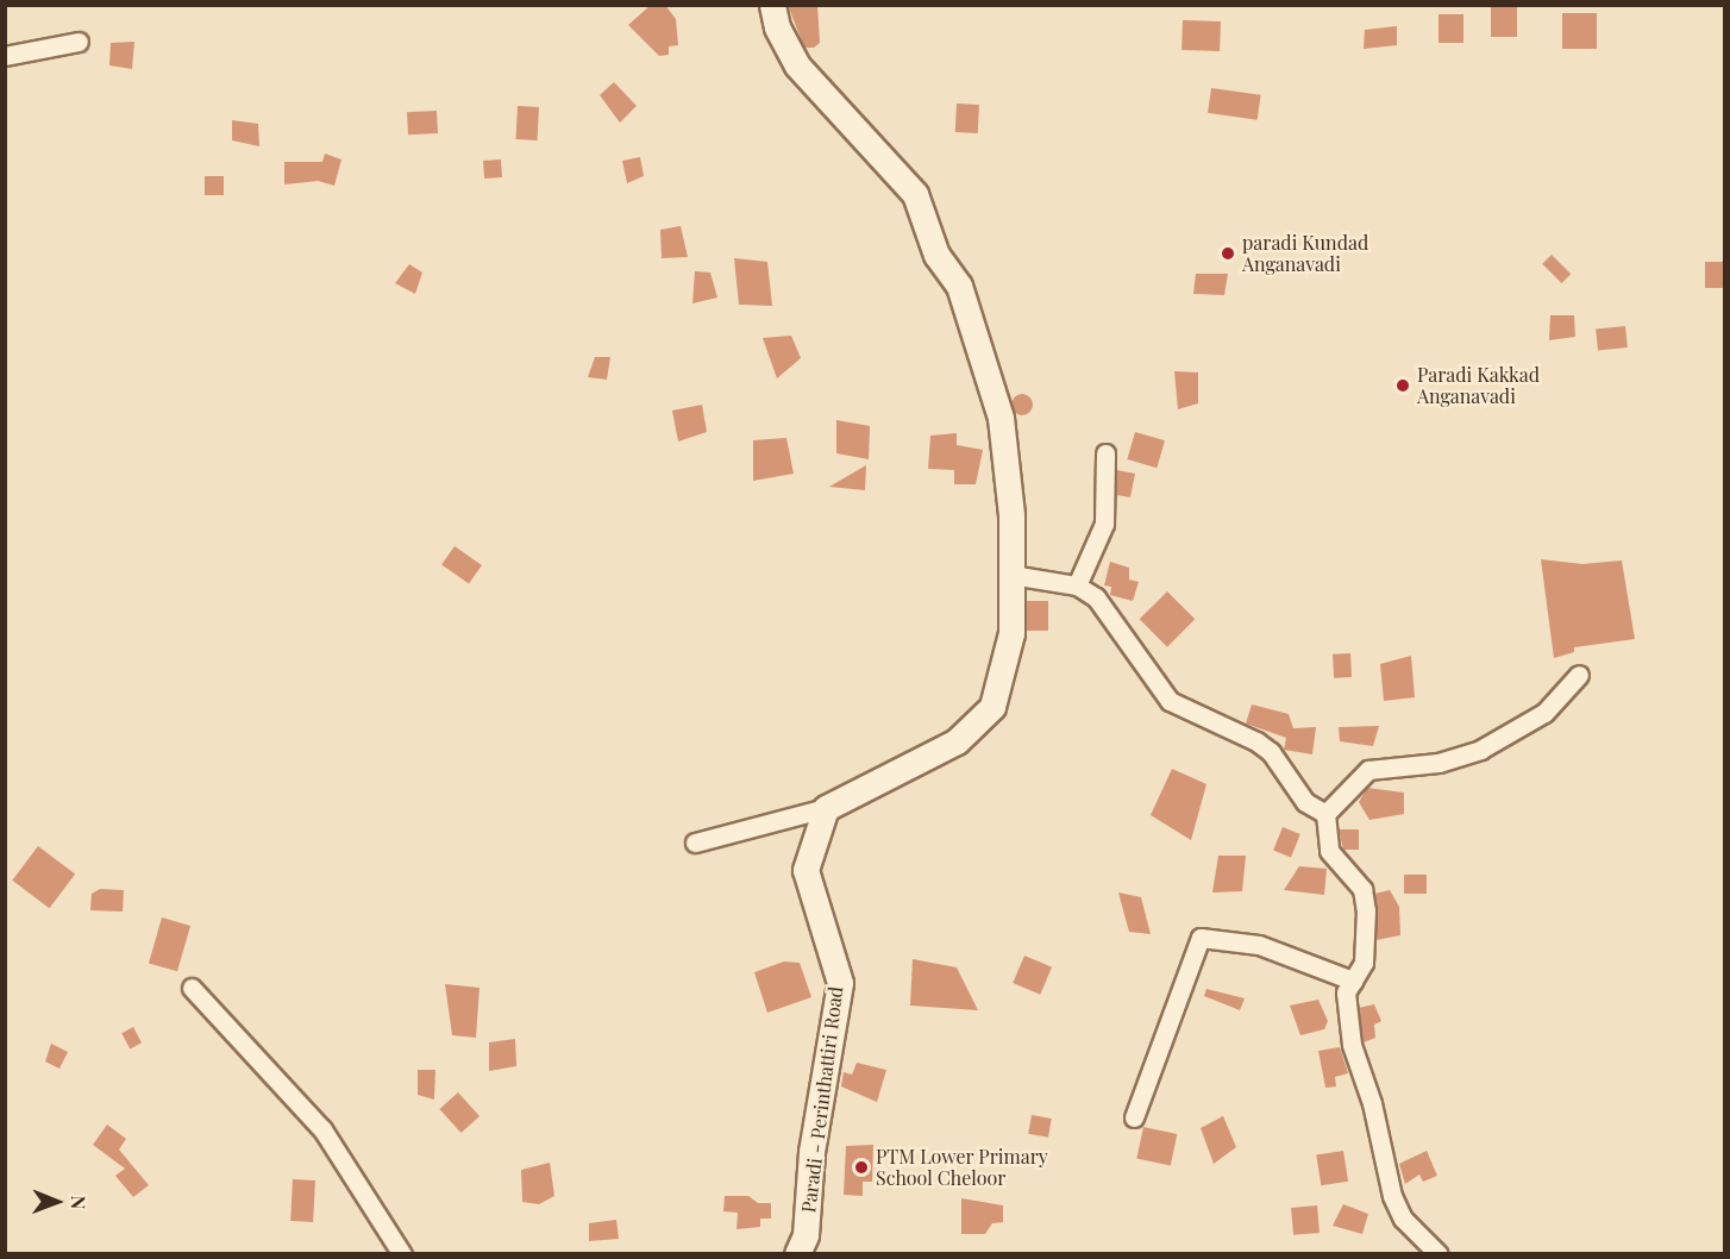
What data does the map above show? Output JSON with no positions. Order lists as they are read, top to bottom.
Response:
{
  "streets": {
    "main road": ["Paradi - Perinthattiri Road"]
  },
  "places": ["paradi Kundad Anganavadi", "Paradi Kakkad Anganavadi", "PTM Lower Primary School Cheloor"],
  "north": "right"
}
